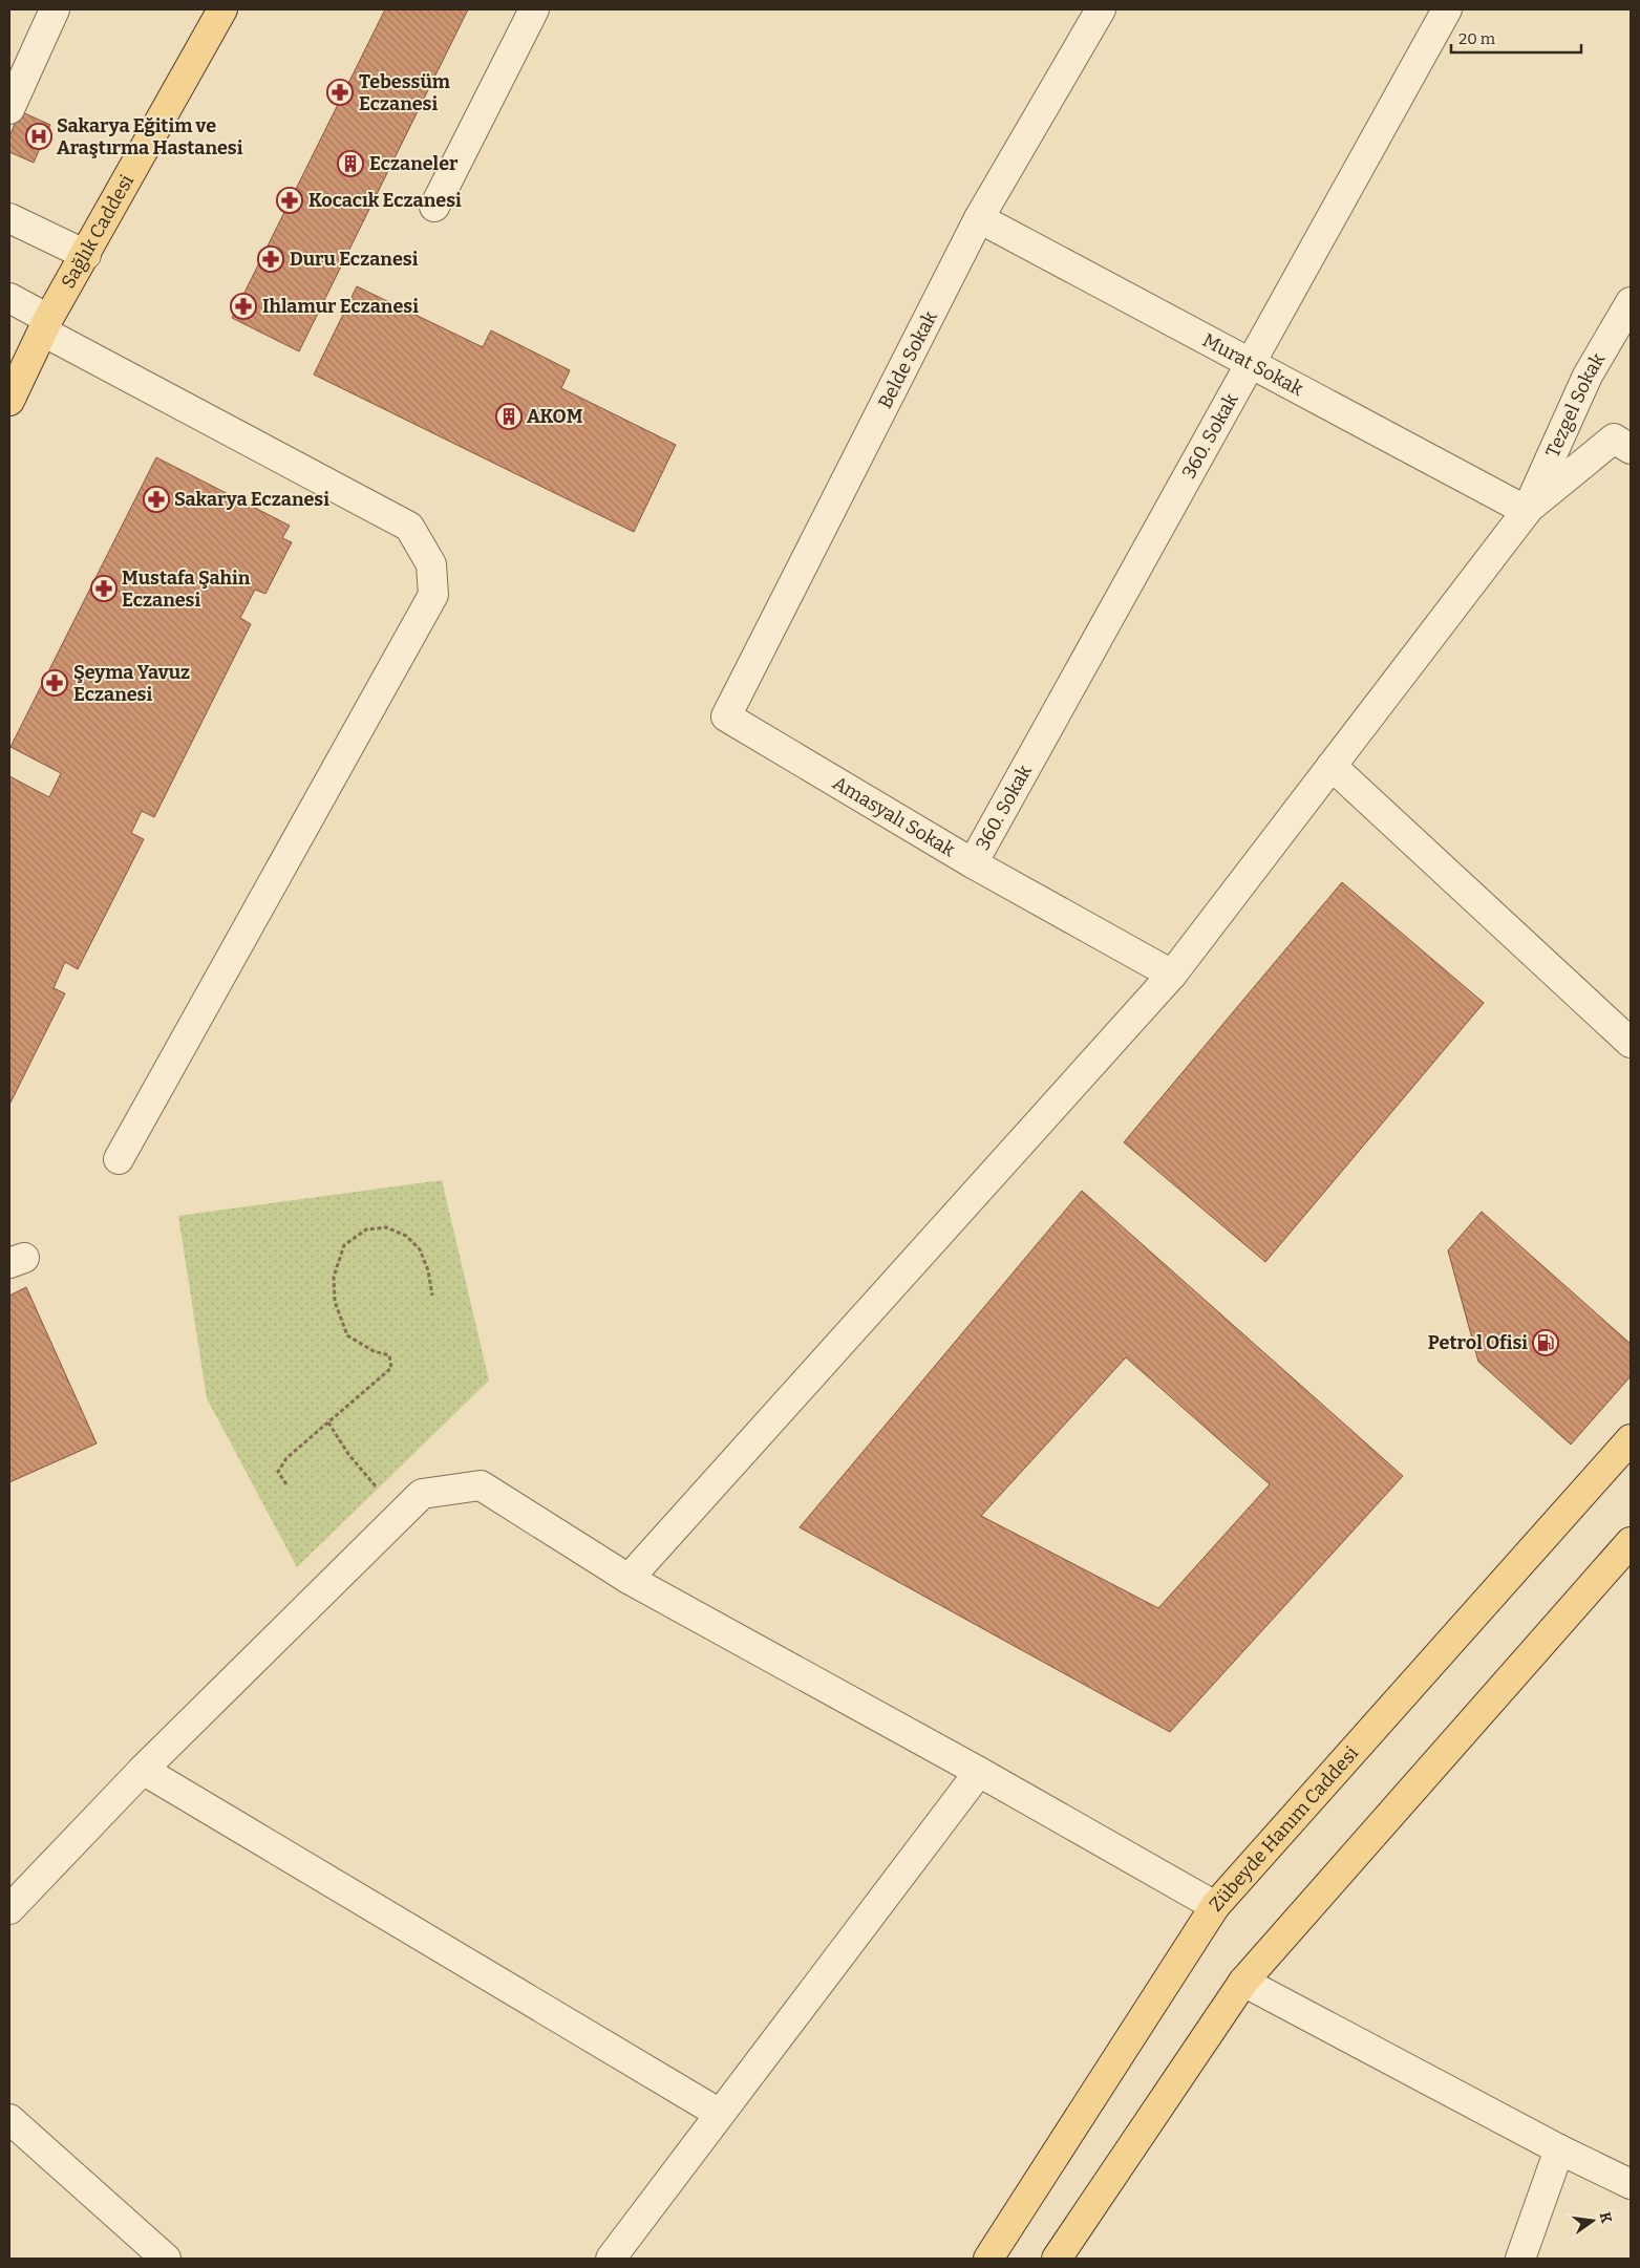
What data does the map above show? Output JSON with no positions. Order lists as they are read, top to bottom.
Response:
{
  "streets": {
    "main road": ["Sağlık Caddesi", "Zübeyde Hanım Caddesi"],
    "street": [
      "Belde Sokak",
      "Murat Sokak",
      "Tezgel Sokak",
      "360. Sokak",
      "Amasyalı Sokak"
    ]
  },
  "crossings": [
    ["Belde Sokak", "Murat Sokak"],
    ["Belde Sokak", "Amasyalı Sokak"],
    ["Murat Sokak", "Tezgel Sokak"],
    ["Murat Sokak", "360. Sokak"],
    ["360. Sokak", "Amasyalı Sokak"]
  ],
  "places": {
    "pharmacy": [
      "Tebessüm Eczanesi",
      "Kocacık Eczanesi",
      "Duru Eczanesi",
      "Ihlamur Eczanesi",
      "Sakarya Eczanesi",
      "Mustafa Şahin Eczanesi",
      "Şeyma Yavuz Eczanesi"
    ],
    "hospital": ["Sakarya Eğitim ve Araştırma Hastanesi"],
    "building": ["Eczaneler", "AKOM"],
    "fuel station": ["Petrol Ofisi"]
  },
  "scale_bar": "20 m",
  "north": "right"
}
